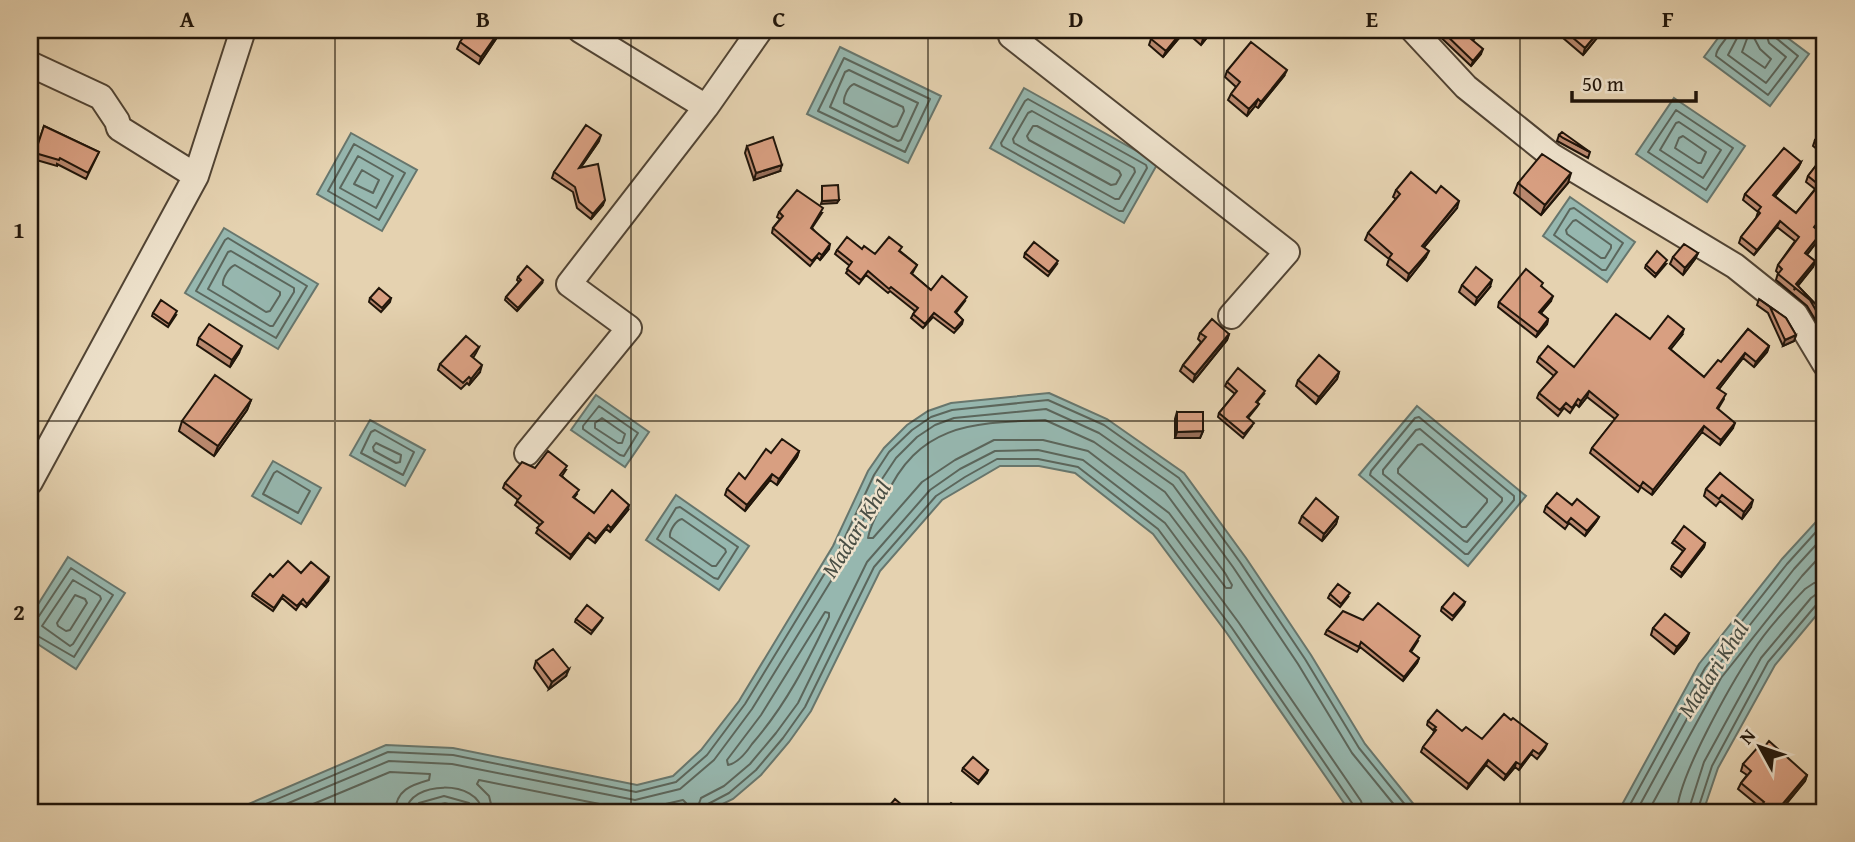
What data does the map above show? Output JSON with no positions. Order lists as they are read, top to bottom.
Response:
{
  "water": ["Madari Khal"],
  "scale_bar": "50 m",
  "north": "top left",
  "grid": {
    "columns": [
      "A",
      "B",
      "C",
      "D",
      "E",
      "F"
    ],
    "rows": ["1", "2"]
  }
}
